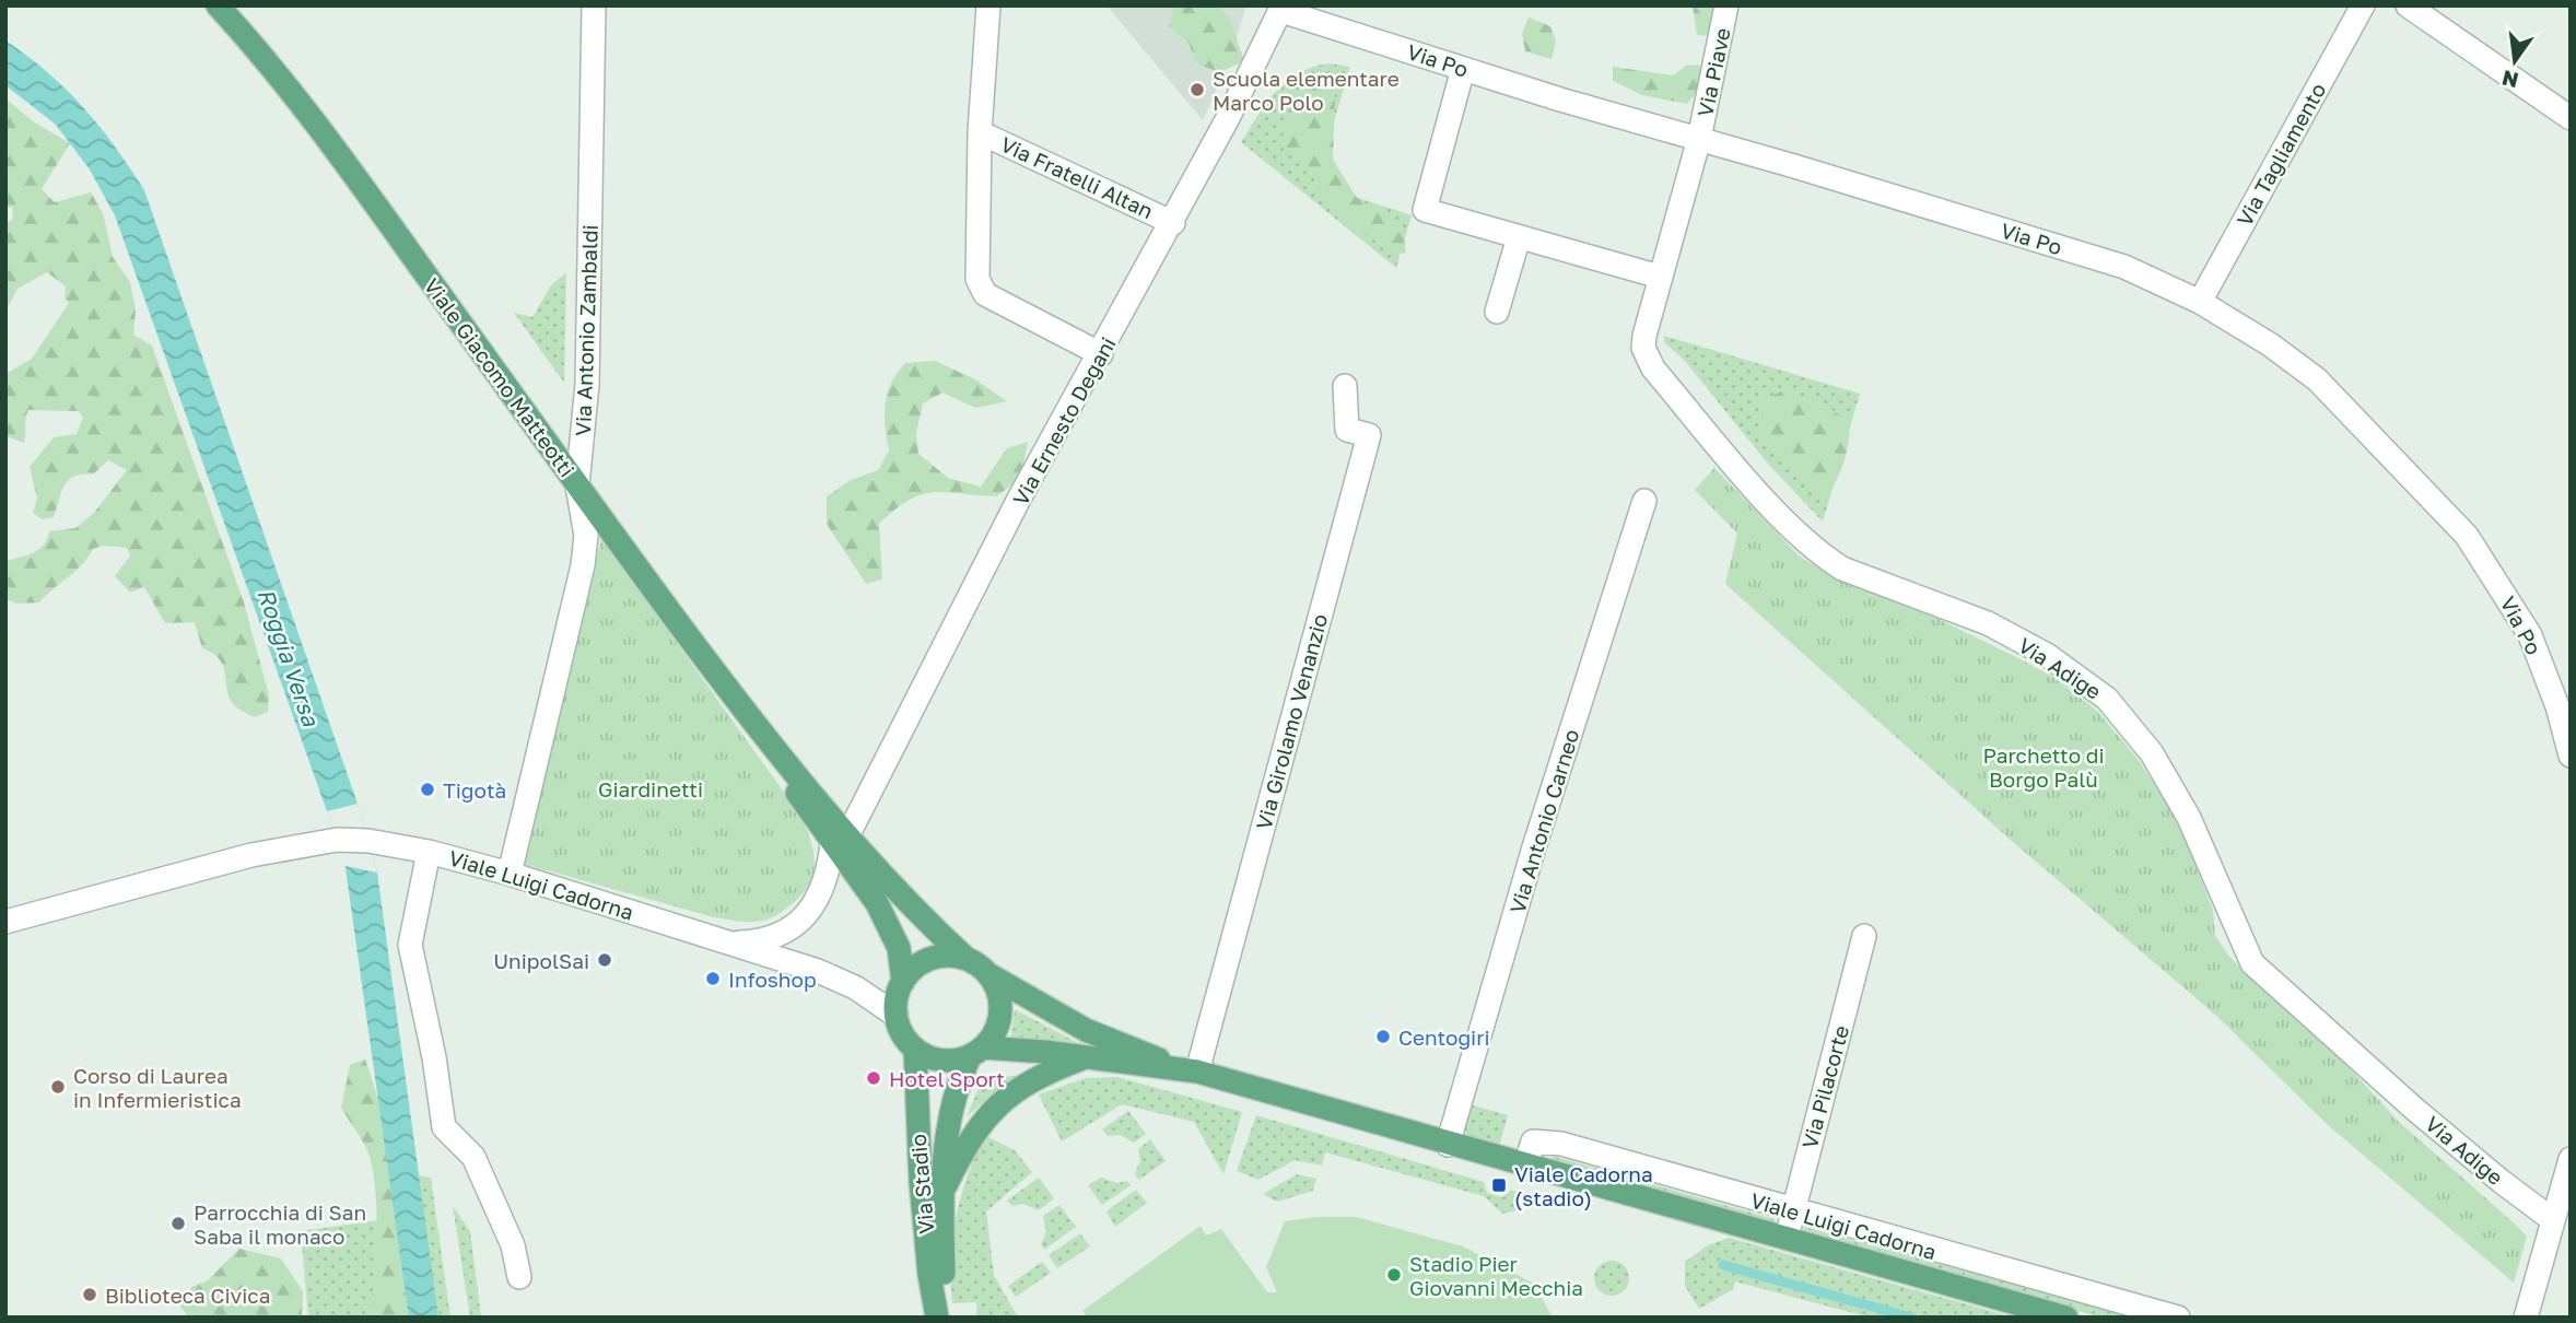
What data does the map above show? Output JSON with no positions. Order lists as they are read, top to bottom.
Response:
{
  "streets": {
    "main road": ["Viale Giacomo Matteotti", "Viale Luigi Cadorna", "Via Stadio"],
    "street": [
      "Via Po",
      "Via Piave",
      "Via Tagliamento",
      "Via Fratelli Altan",
      "Via Antonio Zambaldi",
      "Via Ernesto Degani",
      "Via Adige",
      "Via Girolamo Venanzio",
      "Via Antonio Carneo",
      "Via Pilacorte"
    ]
  },
  "crossings": [
    ["Via Po", "Via Piave"],
    ["Via Po", "Via Tagliamento"],
    ["Via Po", "Via Ernesto Degani"],
    ["Via Po", "Via Adige"],
    ["Via Piave", "Via Adige"],
    ["Via Fratelli Altan", "Via Ernesto Degani"],
    ["Via Antonio Zambaldi", "Viale Giacomo Matteotti"],
    ["Via Antonio Zambaldi", "Viale Luigi Cadorna"],
    ["Viale Giacomo Matteotti", "Via Ernesto Degani"],
    ["Viale Giacomo Matteotti", "Viale Luigi Cadorna"],
    ["Viale Giacomo Matteotti", "Via Stadio"],
    ["Via Ernesto Degani", "Viale Luigi Cadorna"],
    ["Via Girolamo Venanzio", "Viale Luigi Cadorna"],
    ["Via Antonio Carneo", "Viale Luigi Cadorna"],
    ["Viale Luigi Cadorna", "Via Pilacorte"],
    ["Viale Luigi Cadorna", "Via Stadio"]
  ],
  "water": ["Roggia Versa"],
  "parks": ["Parchetto di Borgo Palù", "Giardinetti"],
  "places": {
    "other": [
      "Scuola elementare Marco Polo",
      "Tigotà",
      "UnipolSai",
      "Infoshop",
      "Centogiri",
      "Hotel Sport",
      "Corso di Laurea in Infermieristica",
      "Parrocchia di San Saba il monaco",
      "Stadio Pier Giovanni Mecchia",
      "Biblioteca Civica"
    ],
    "transit": ["Viale Cadorna (stadio)"]
  },
  "north": "bottom"
}
